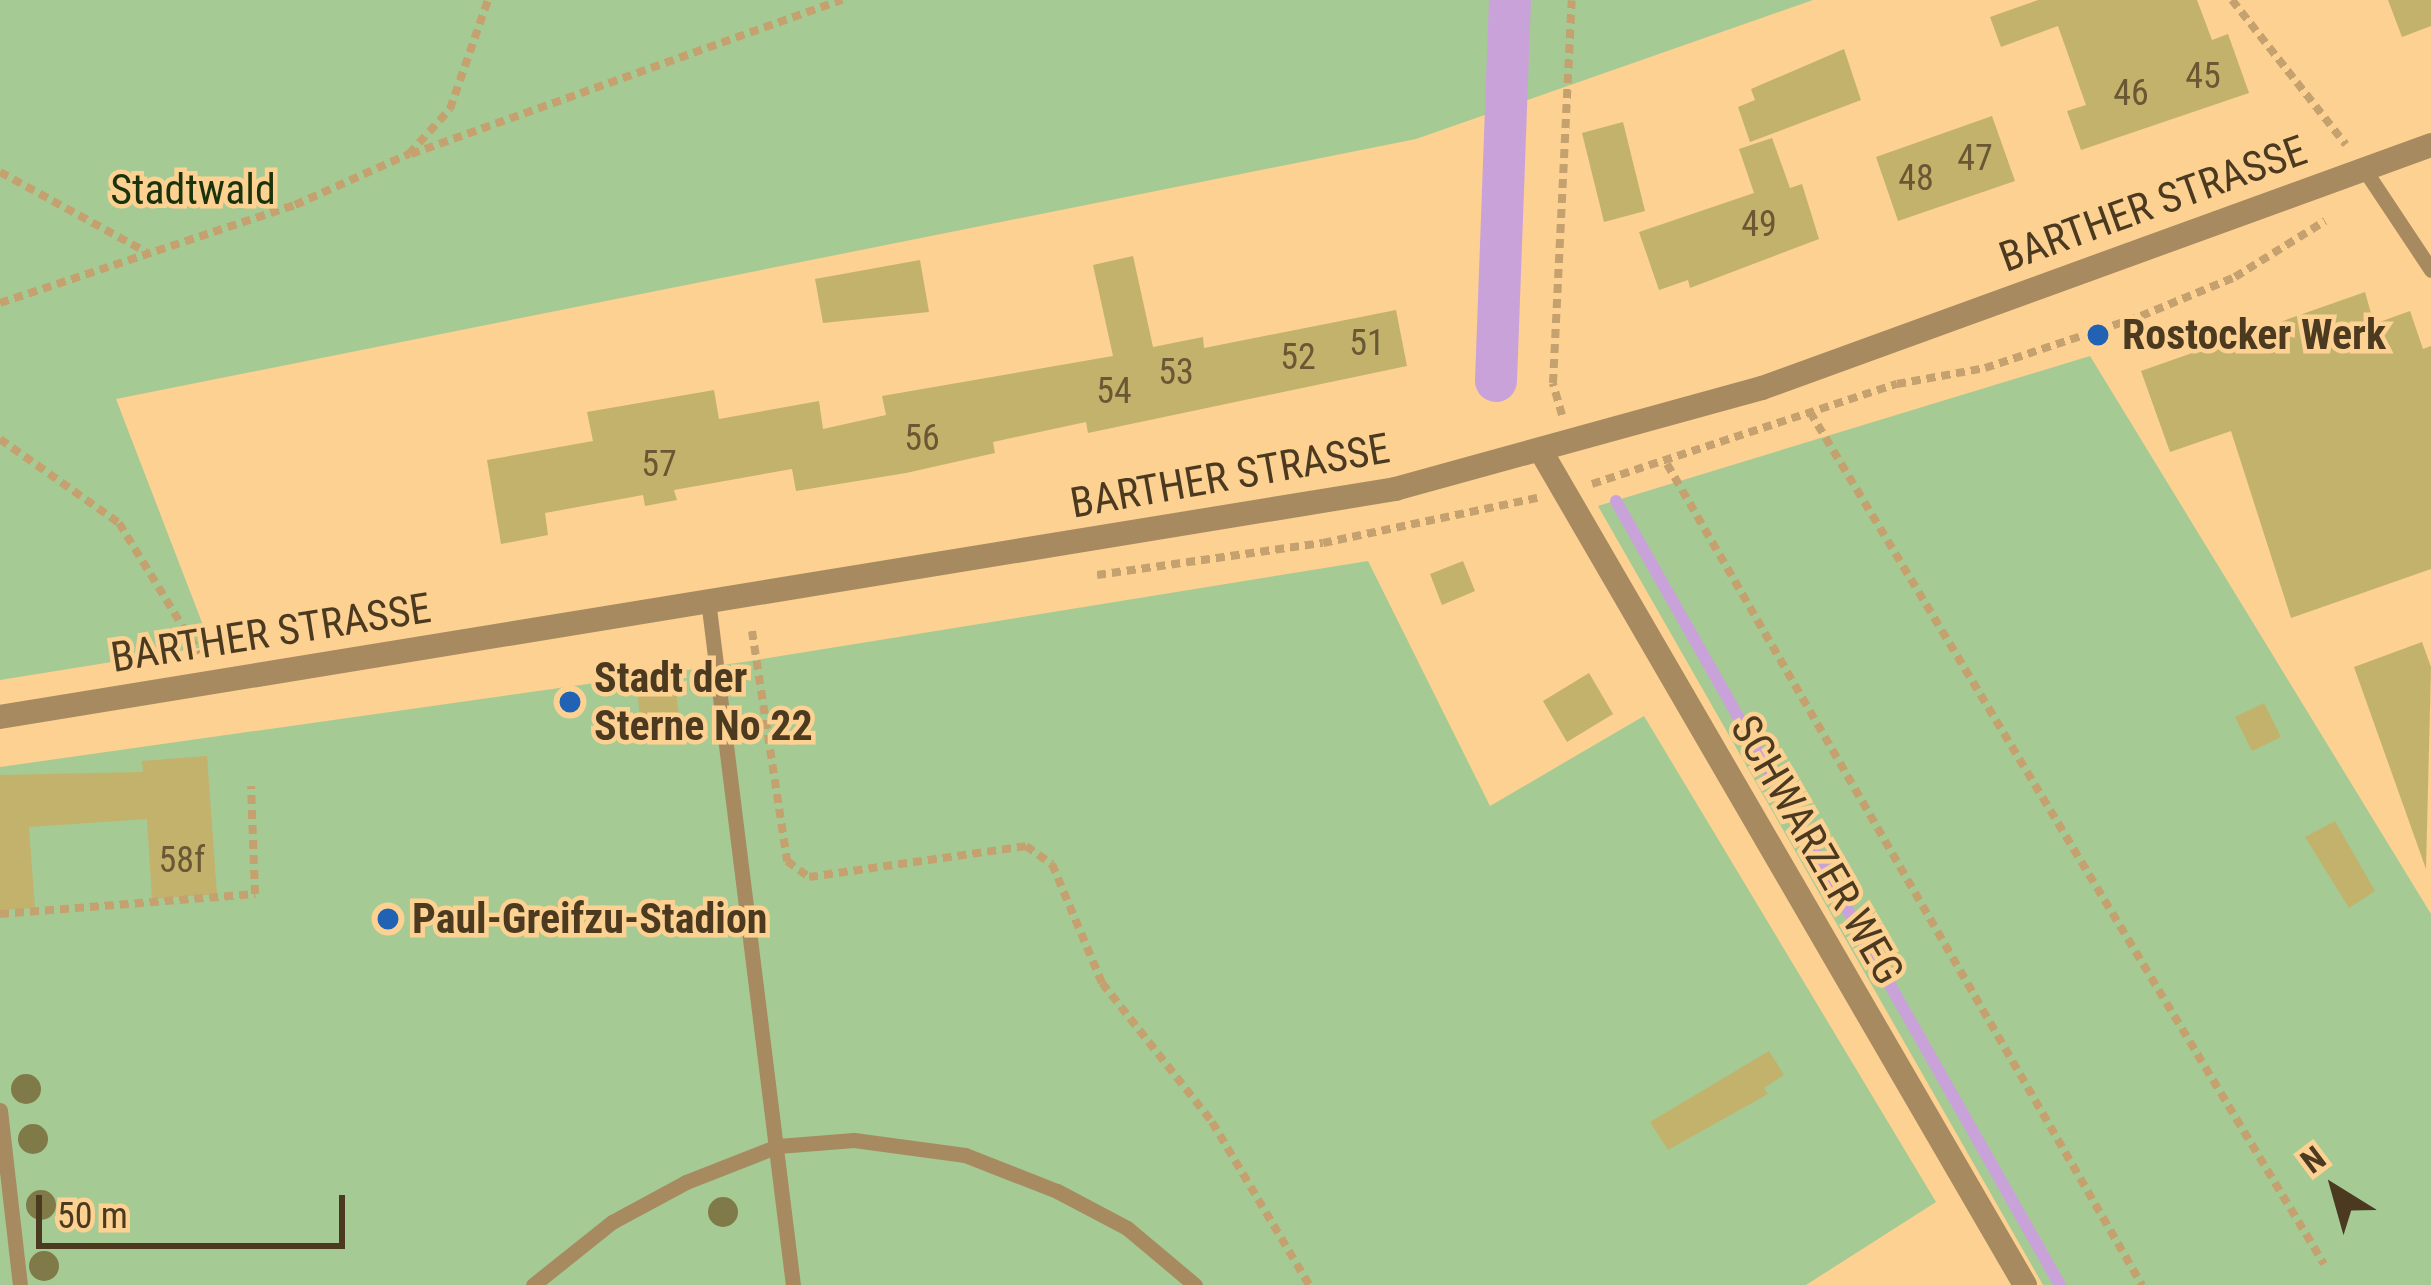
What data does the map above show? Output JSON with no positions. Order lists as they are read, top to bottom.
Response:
{
  "streets": {
    "street": ["BARTHER STRASSE", "SCHWARZER WEG"]
  },
  "crossings": [
    ["BARTHER STRASSE", "SCHWARZER WEG"]
  ],
  "parks": ["Stadtwald"],
  "places": ["Rostocker Werk", "Stadt der Sterne No 22", "Paul-Greifzu-Stadion"],
  "house_numbers": [
    "45",
    "46",
    "47",
    "48",
    "49",
    "51",
    "52",
    "53",
    "54",
    "56",
    "57",
    "58f"
  ],
  "scale_bar": "50 m",
  "north": "top left"
}
